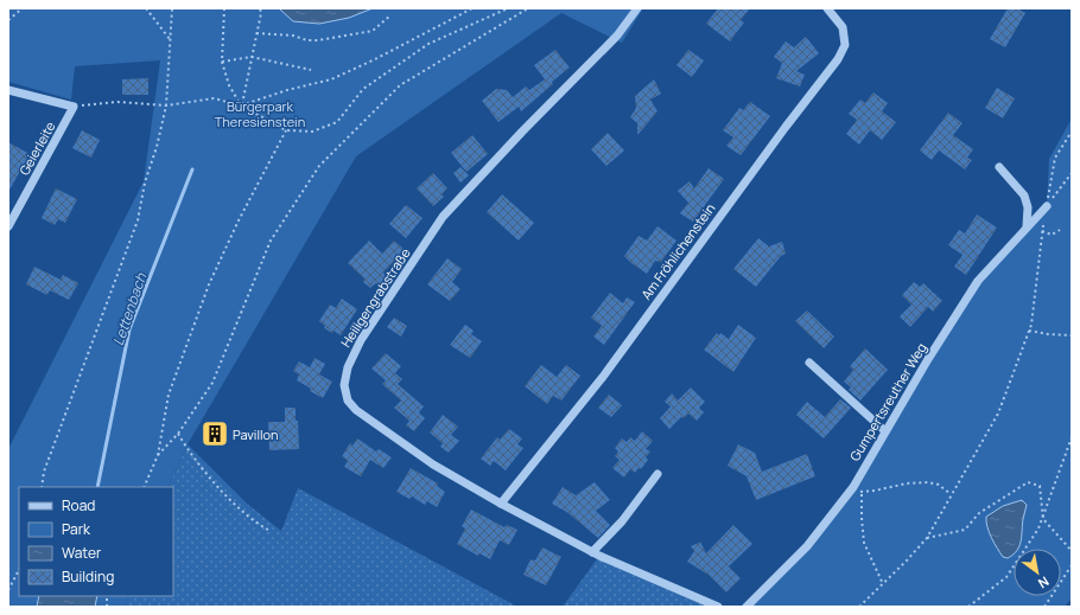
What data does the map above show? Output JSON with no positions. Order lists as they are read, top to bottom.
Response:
{
  "streets": {
    "street": [
      "Geierleite",
      "Am Fröhlichenstein",
      "Heiligengrabstraße",
      "Gumpertsreuther Weg"
    ]
  },
  "crossings": [
    ["Am Fröhlichenstein", "Heiligengrabstraße"]
  ],
  "water": ["Lettenbach"],
  "parks": ["Bürgerpark Theresienstein"],
  "places": {
    "building": ["Pavillon"]
  },
  "legend": [
    "Road",
    "Park",
    "Water",
    "Building"
  ],
  "north": "bottom right"
}
